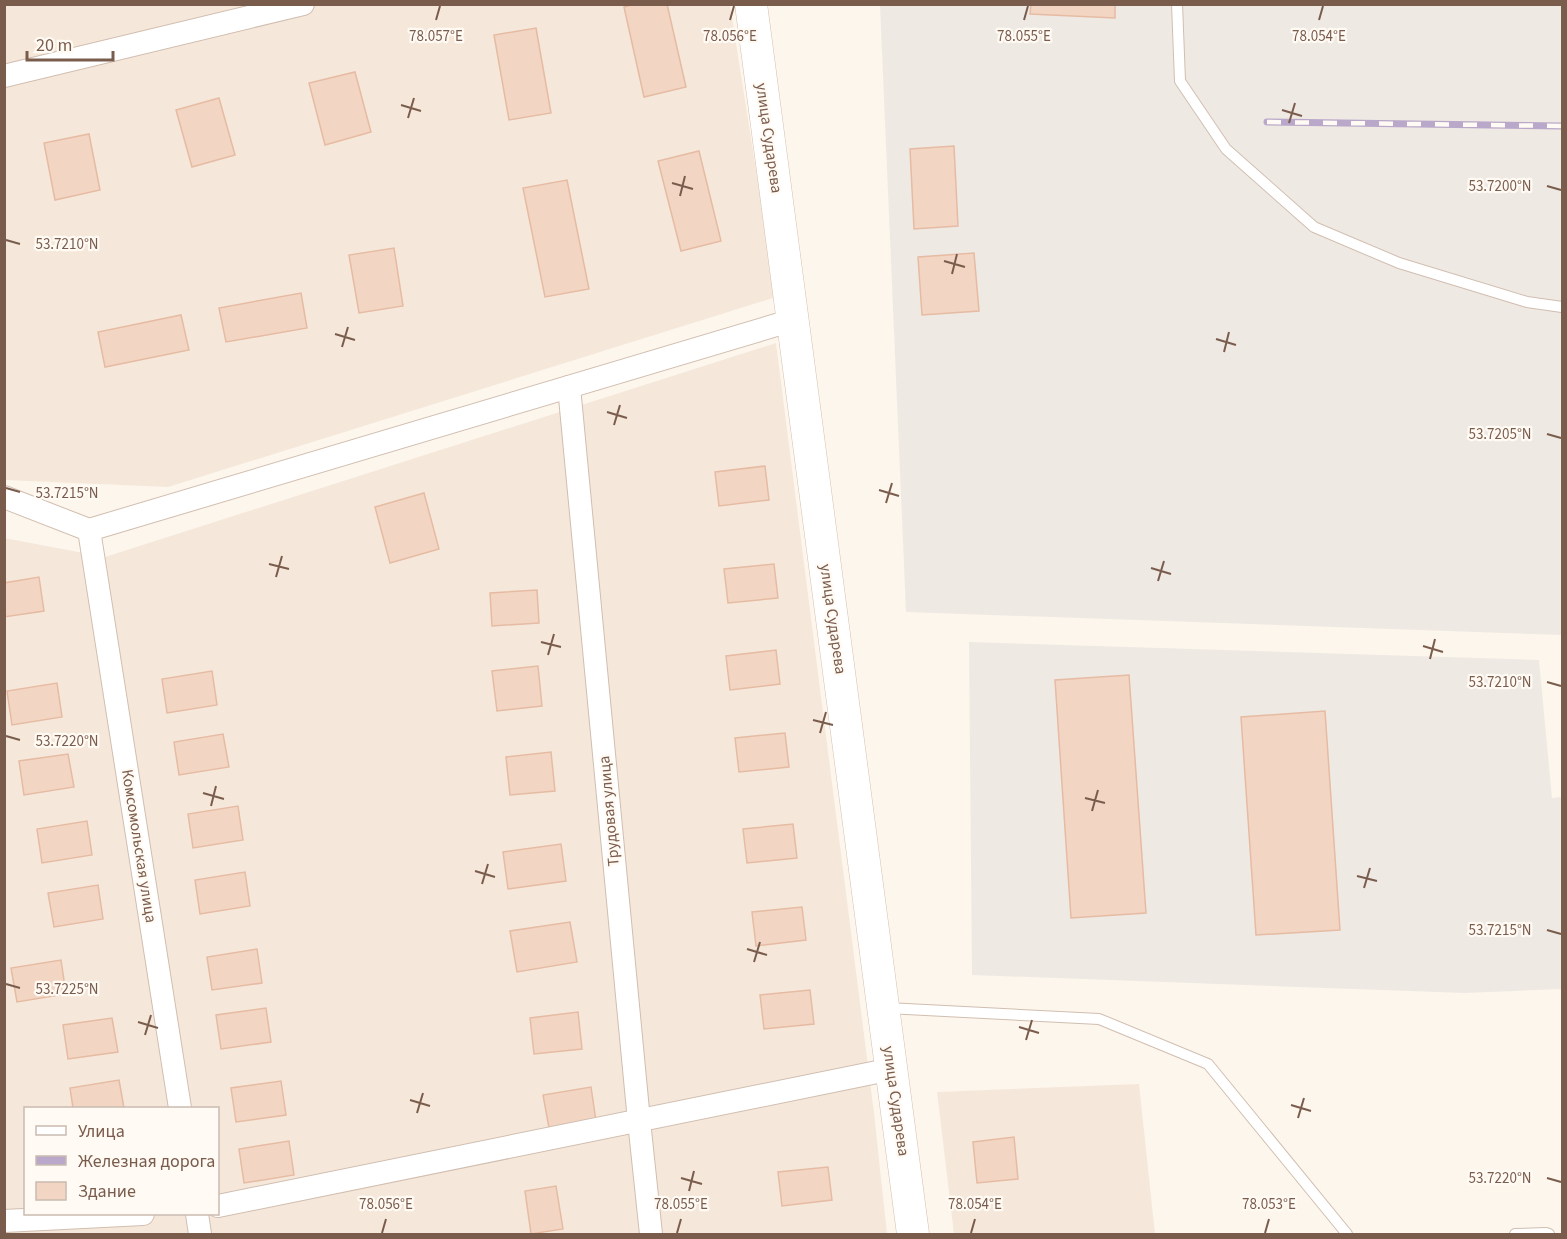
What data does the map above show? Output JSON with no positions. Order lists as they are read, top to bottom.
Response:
{
  "streets": {
    "street": ["улица Сударева", "Трудовая улица", "Комсомольская улица"]
  },
  "legend": ["Улица", "Железная дорога", "Здание"],
  "scale_bar": "20 m",
  "coordinates": [
    "78.057°E",
    "78.056°E",
    "78.055°E",
    "78.054°E",
    "53.7200°N",
    "53.7210°N",
    "53.7205°N",
    "53.7215°N",
    "53.7220°N",
    "53.7225°N",
    "78.053°E"
  ]
}
